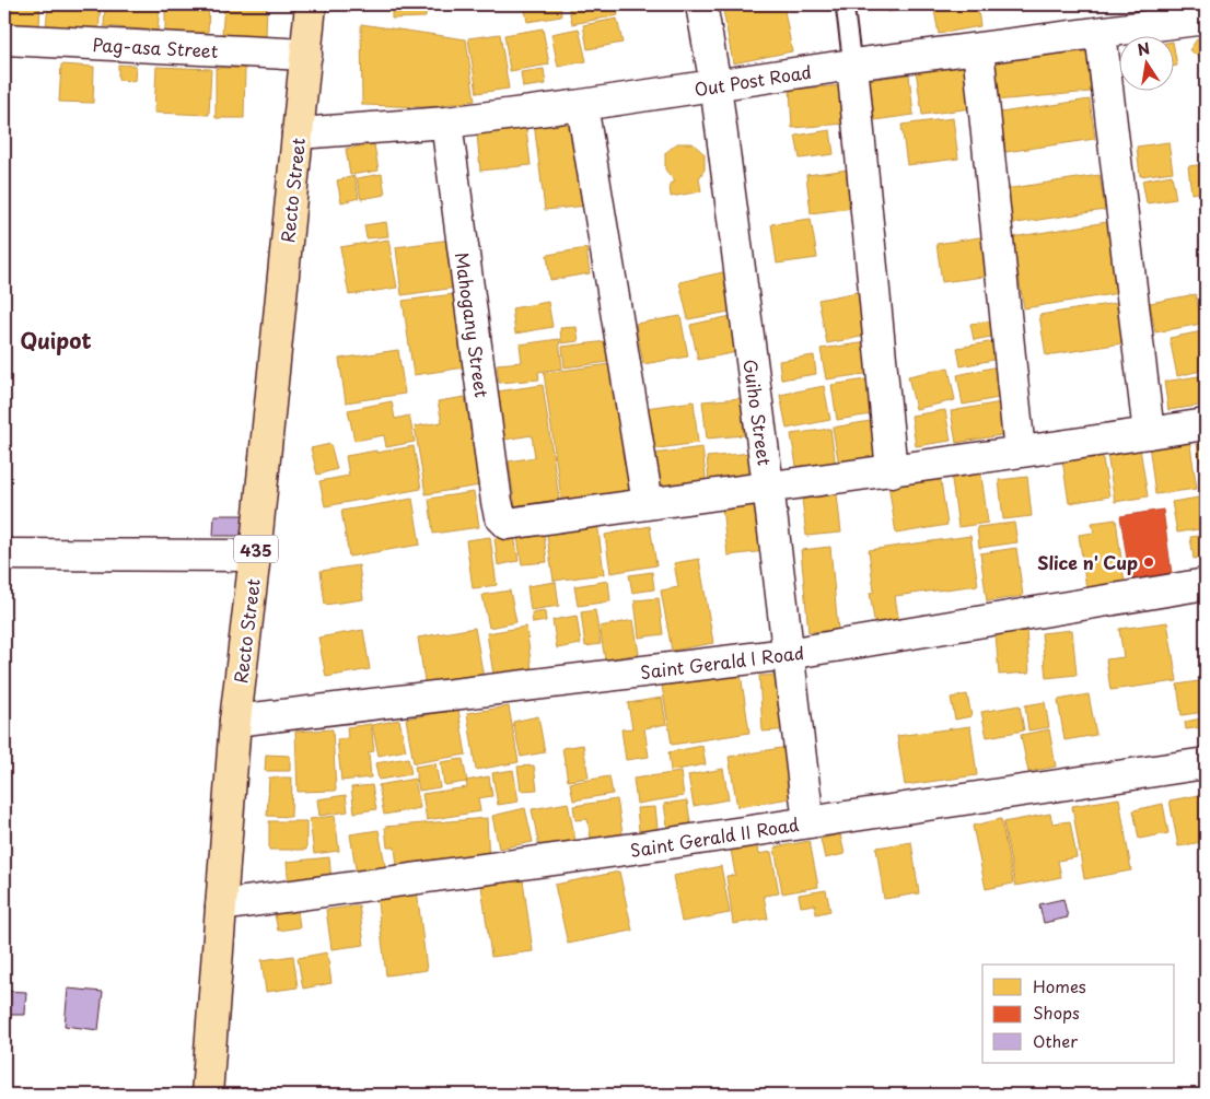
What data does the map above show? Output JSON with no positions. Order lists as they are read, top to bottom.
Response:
{
  "streets": {
    "main road": ["Recto Street", "435"],
    "street": [
      "Pag-asa Street",
      "Out Post Road",
      "Mahogany Street",
      "Guiho Street",
      "Saint Gerald I Road",
      "Saint Gerald II Road"
    ]
  },
  "crossings": [
    ["Pag-asa Street", "Recto Street"],
    ["Out Post Road", "Recto Street"],
    ["Out Post Road", "Mahogany Street"],
    ["Out Post Road", "Guiho Street"],
    ["Recto Street", "Saint Gerald I Road"],
    ["Recto Street", "Saint Gerald II Road"],
    ["Guiho Street", "Saint Gerald I Road"],
    ["Guiho Street", "Saint Gerald II Road"]
  ],
  "districts": ["Quipot"],
  "places": ["Slice n' Cup"],
  "legend": ["Homes", "Shops", "Other"],
  "north": "top"
}
